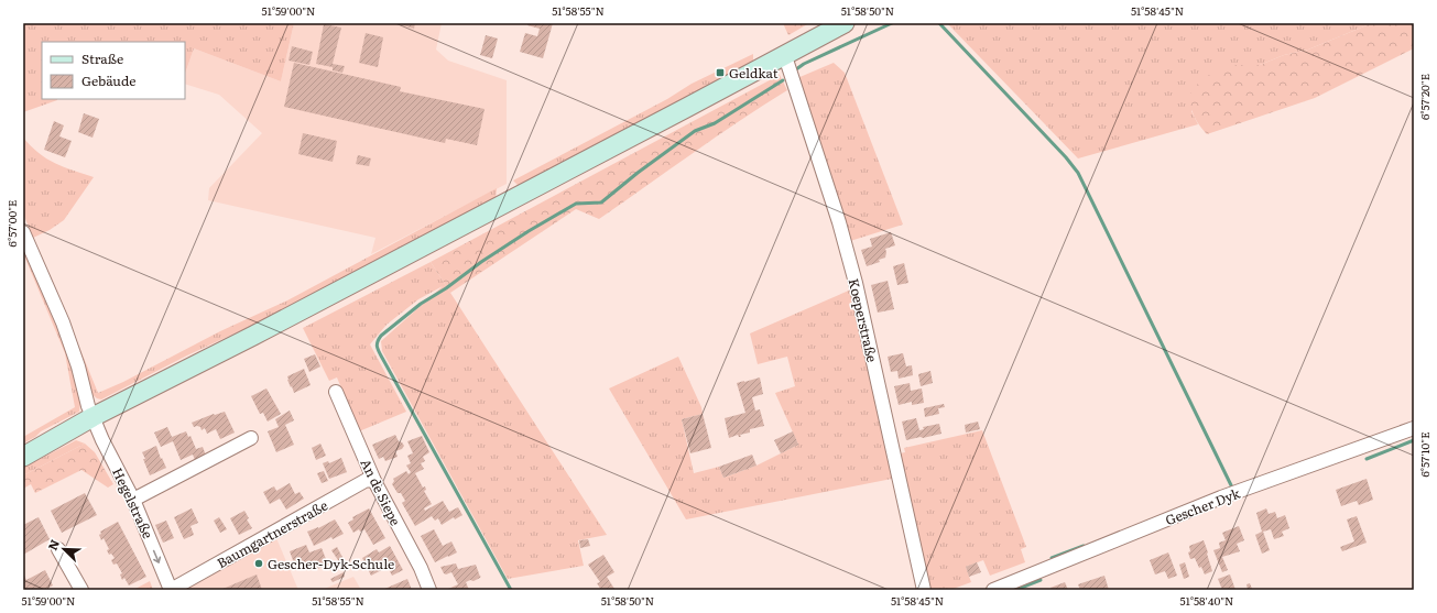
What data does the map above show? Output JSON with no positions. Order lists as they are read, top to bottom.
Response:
{
  "streets": {
    "street": [
      "Koeperstraße",
      "An de Siepe",
      "Hegelstraße",
      "Gescher Dyk",
      "Baumgartnerstraße"
    ]
  },
  "crossings": [
    ["An de Siepe", "Baumgartnerstraße"],
    ["Hegelstraße", "Baumgartnerstraße"]
  ],
  "places": {
    "transit": ["Geldkat"],
    "other": ["Gescher-Dyk-Schule"]
  },
  "legend": ["Straße", "Gebäude"],
  "north": "top left",
  "coordinates": [
    "51°59'00\"N",
    "51°58'55\"N",
    "51°58'50\"N",
    "51°58'45\"N",
    "6°57'20\"E",
    "6°57'00\"E",
    "6°57'10\"E",
    "51°58'40\"N"
  ]
}
